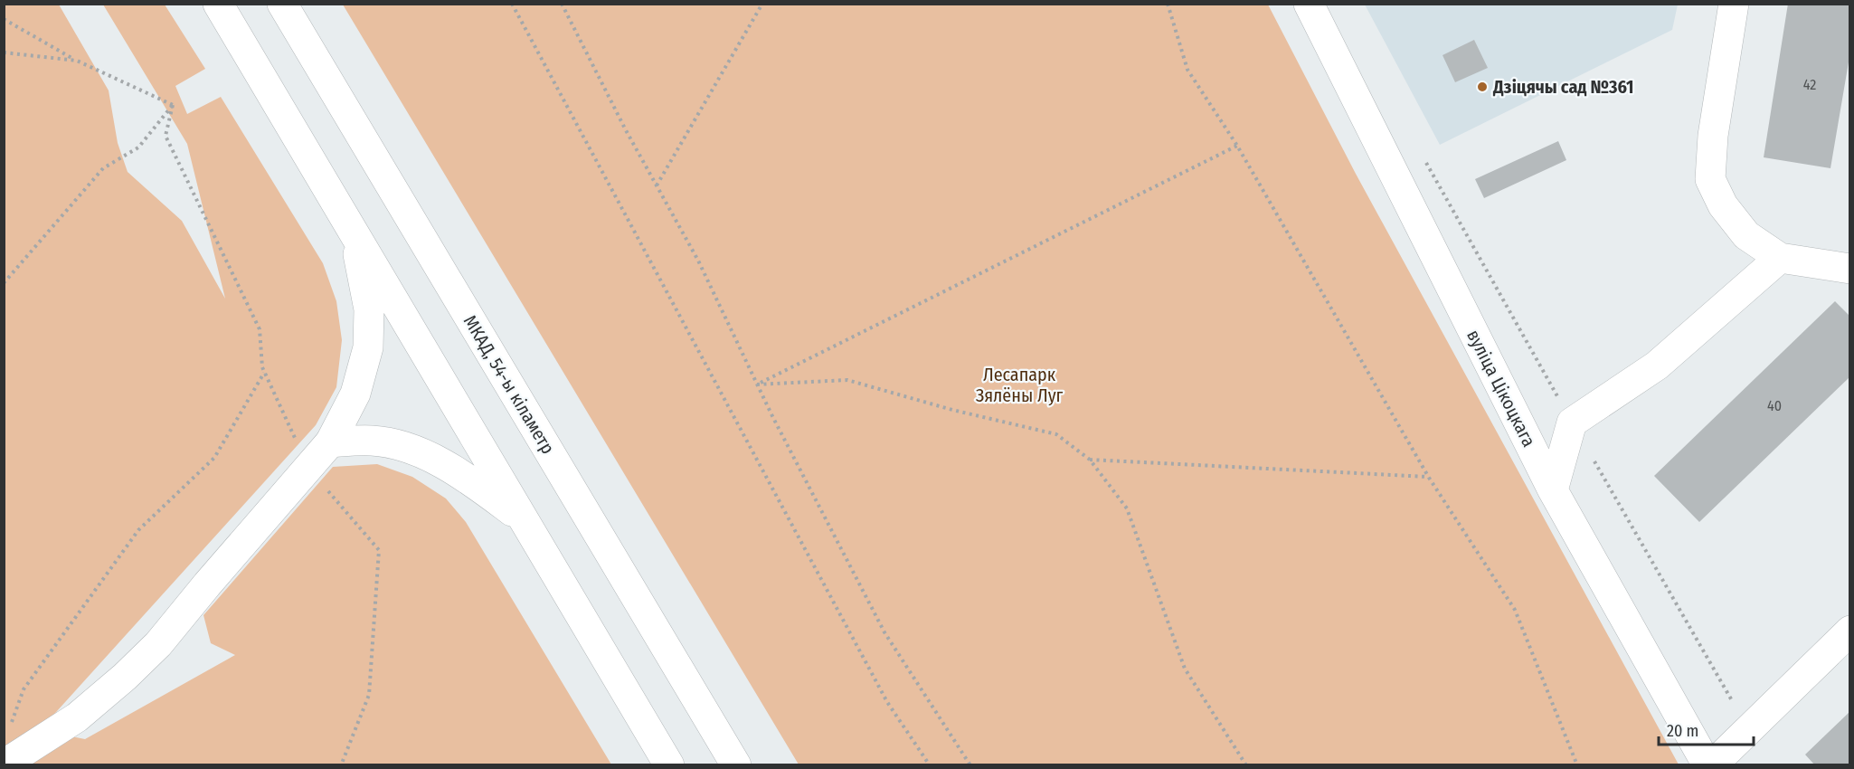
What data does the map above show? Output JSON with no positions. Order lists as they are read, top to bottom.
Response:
{
  "streets": {
    "main road": ["МКАД, 54-ы кіламетр", "вуліца Цікоцкага"]
  },
  "parks": ["Лесапарк Зялёны Луг"],
  "places": ["Дзіцячы сад №361"],
  "house_numbers": ["42", "40"],
  "scale_bar": "20 m"
}
